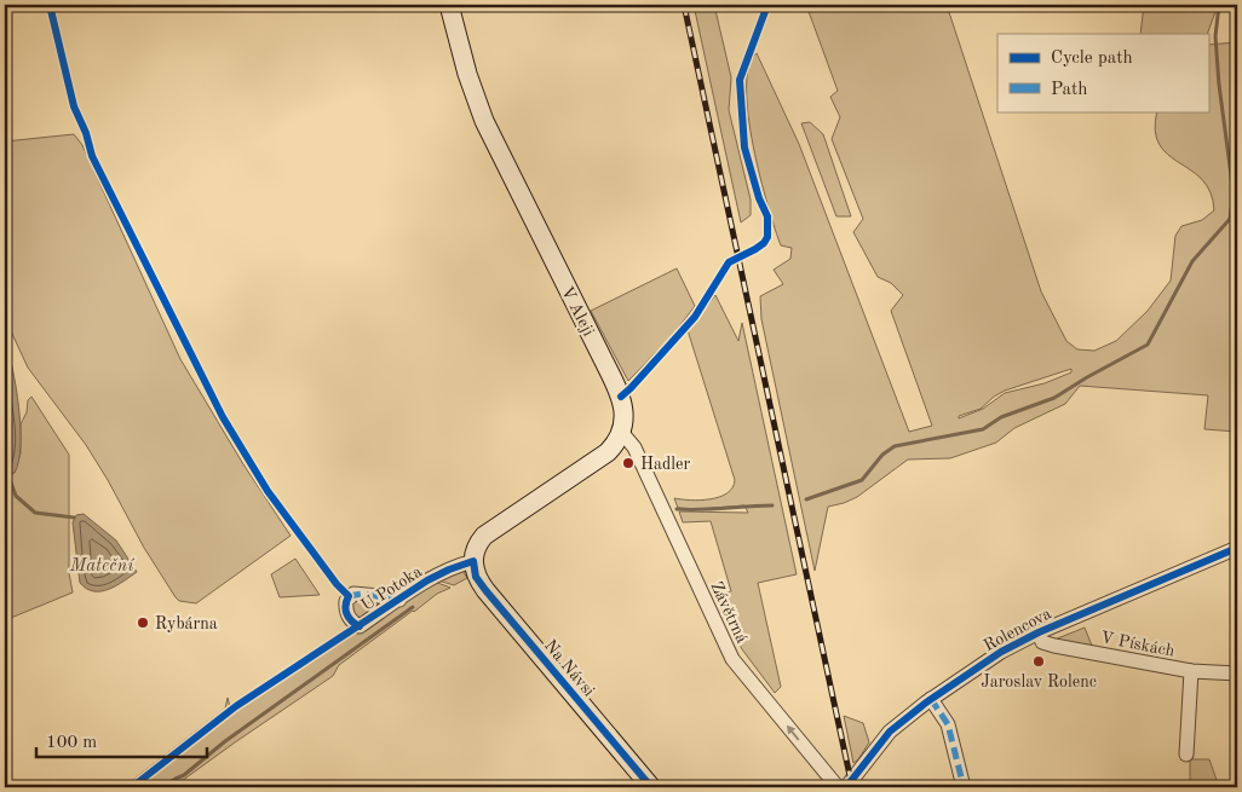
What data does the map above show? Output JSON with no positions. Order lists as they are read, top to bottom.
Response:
{
  "streets": {
    "street": [
      "V Aleji",
      "U Potoka",
      "Závětrná",
      "Rolencova",
      "V Pískách",
      "Na Návsi"
    ]
  },
  "crossings": [
    ["V Aleji", "Závětrná"],
    ["U Potoka", "Na Návsi"],
    ["Rolencova", "V Pískách"]
  ],
  "one_way": ["Závětrná"],
  "water": ["Mateční"],
  "places": ["Hadler", "Rybárna", "Jaroslav Rolenc"],
  "legend": ["Cycle path", "Path"],
  "scale_bar": "100 m"
}
